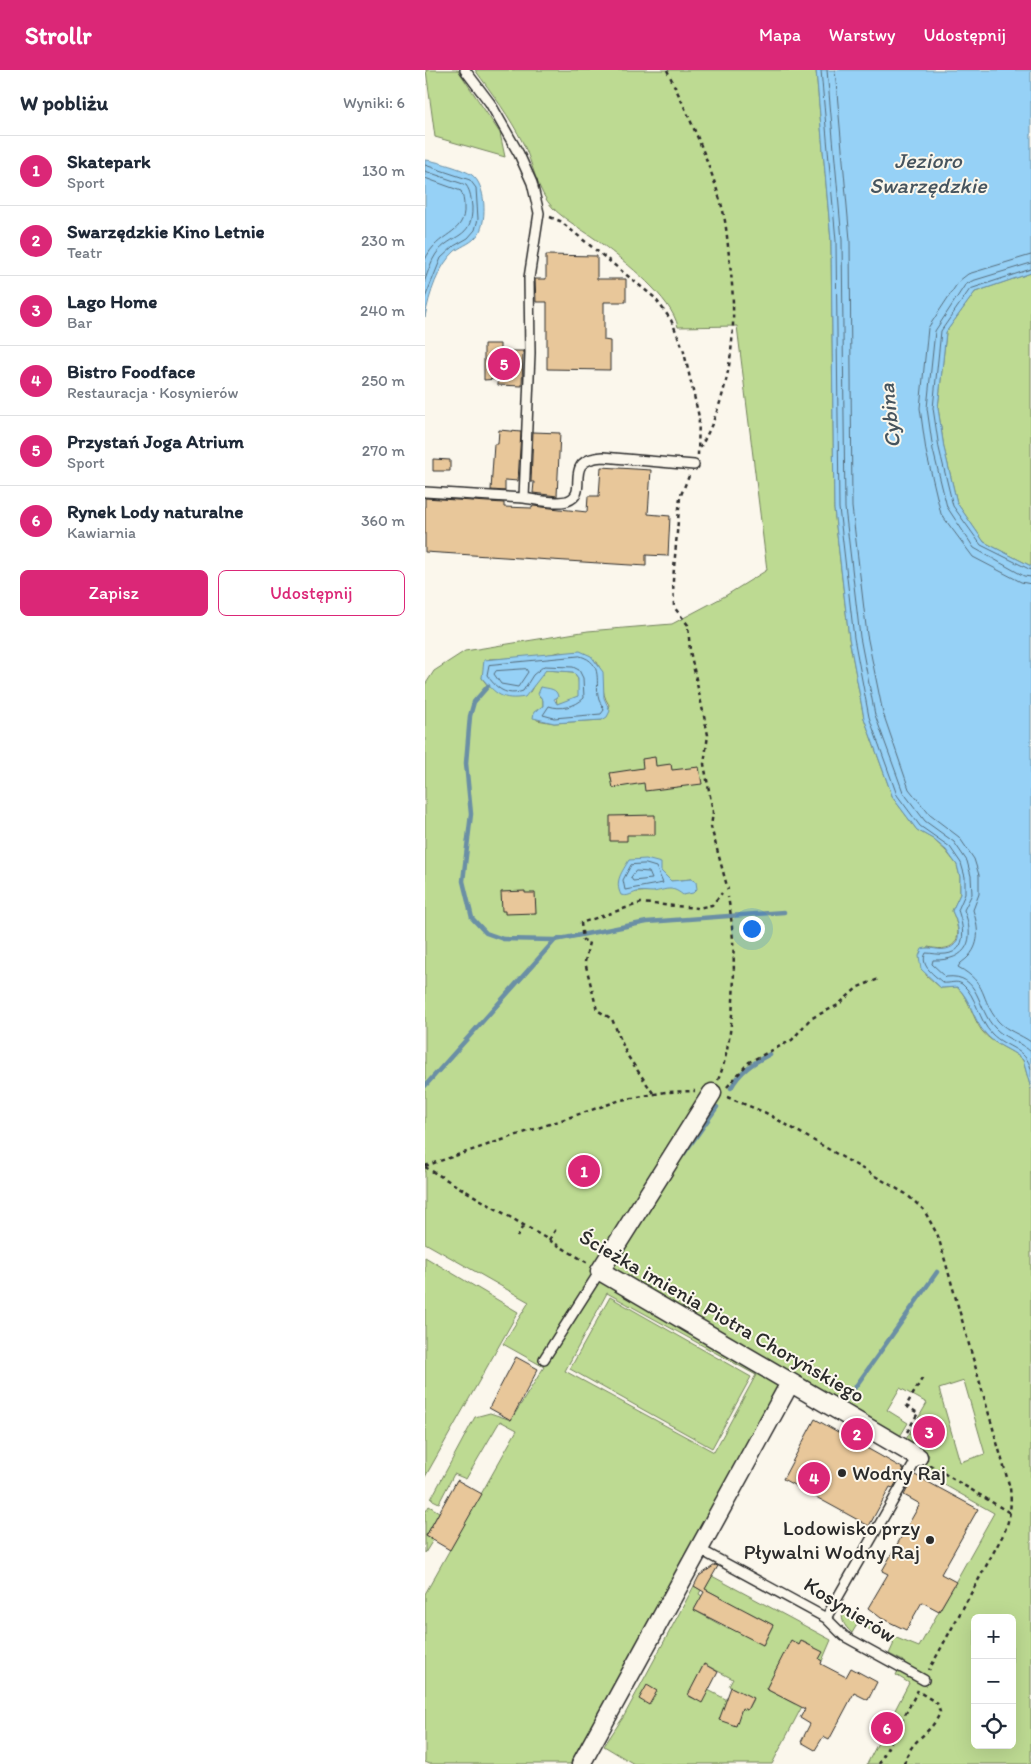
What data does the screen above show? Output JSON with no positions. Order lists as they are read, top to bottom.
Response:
{
  "streets": {
    "street": ["Ścieżka imienia Piotra Choryńskiego"],
    "lane": ["Kosynierów"]
  },
  "water": ["Jezioro Swarzędzkie", "Cybina"],
  "places": ["Wodny Raj", "Lodowisko przy Pływalni Wodny Raj"],
  "page": {
    "header": "Strollr",
    "nav": ["Mapa", "Warstwy", "Udostępnij"],
    "heading": ["W pobliżu", "Wyniki: 6"],
    "list": [
      {
        "mark": "1",
        "name": "Skatepark",
        "note": "Sport",
        "value": "130 m"
      },
      {
        "mark": "2",
        "name": "Swarzędzkie Kino Letnie",
        "note": "Teatr",
        "value": "230 m"
      },
      {
        "mark": "3",
        "name": "Lago Home",
        "note": "Bar",
        "value": "240 m"
      },
      {
        "mark": "4",
        "name": "Bistro Foodface",
        "note": "Restauracja · Kosynierów",
        "value": "250 m"
      },
      {
        "mark": "5",
        "name": "Przystań Joga Atrium",
        "note": "Sport",
        "value": "270 m"
      },
      {
        "mark": "6",
        "name": "Rynek Lody naturalne",
        "note": "Kawiarnia",
        "value": "360 m"
      }
    ],
    "pins": [
      "5",
      "1",
      "3",
      "2",
      "4",
      "6"
    ],
    "buttons": ["Zapisz", "Udostępnij"],
    "map_buttons": ["+", "−"]
  }
}
